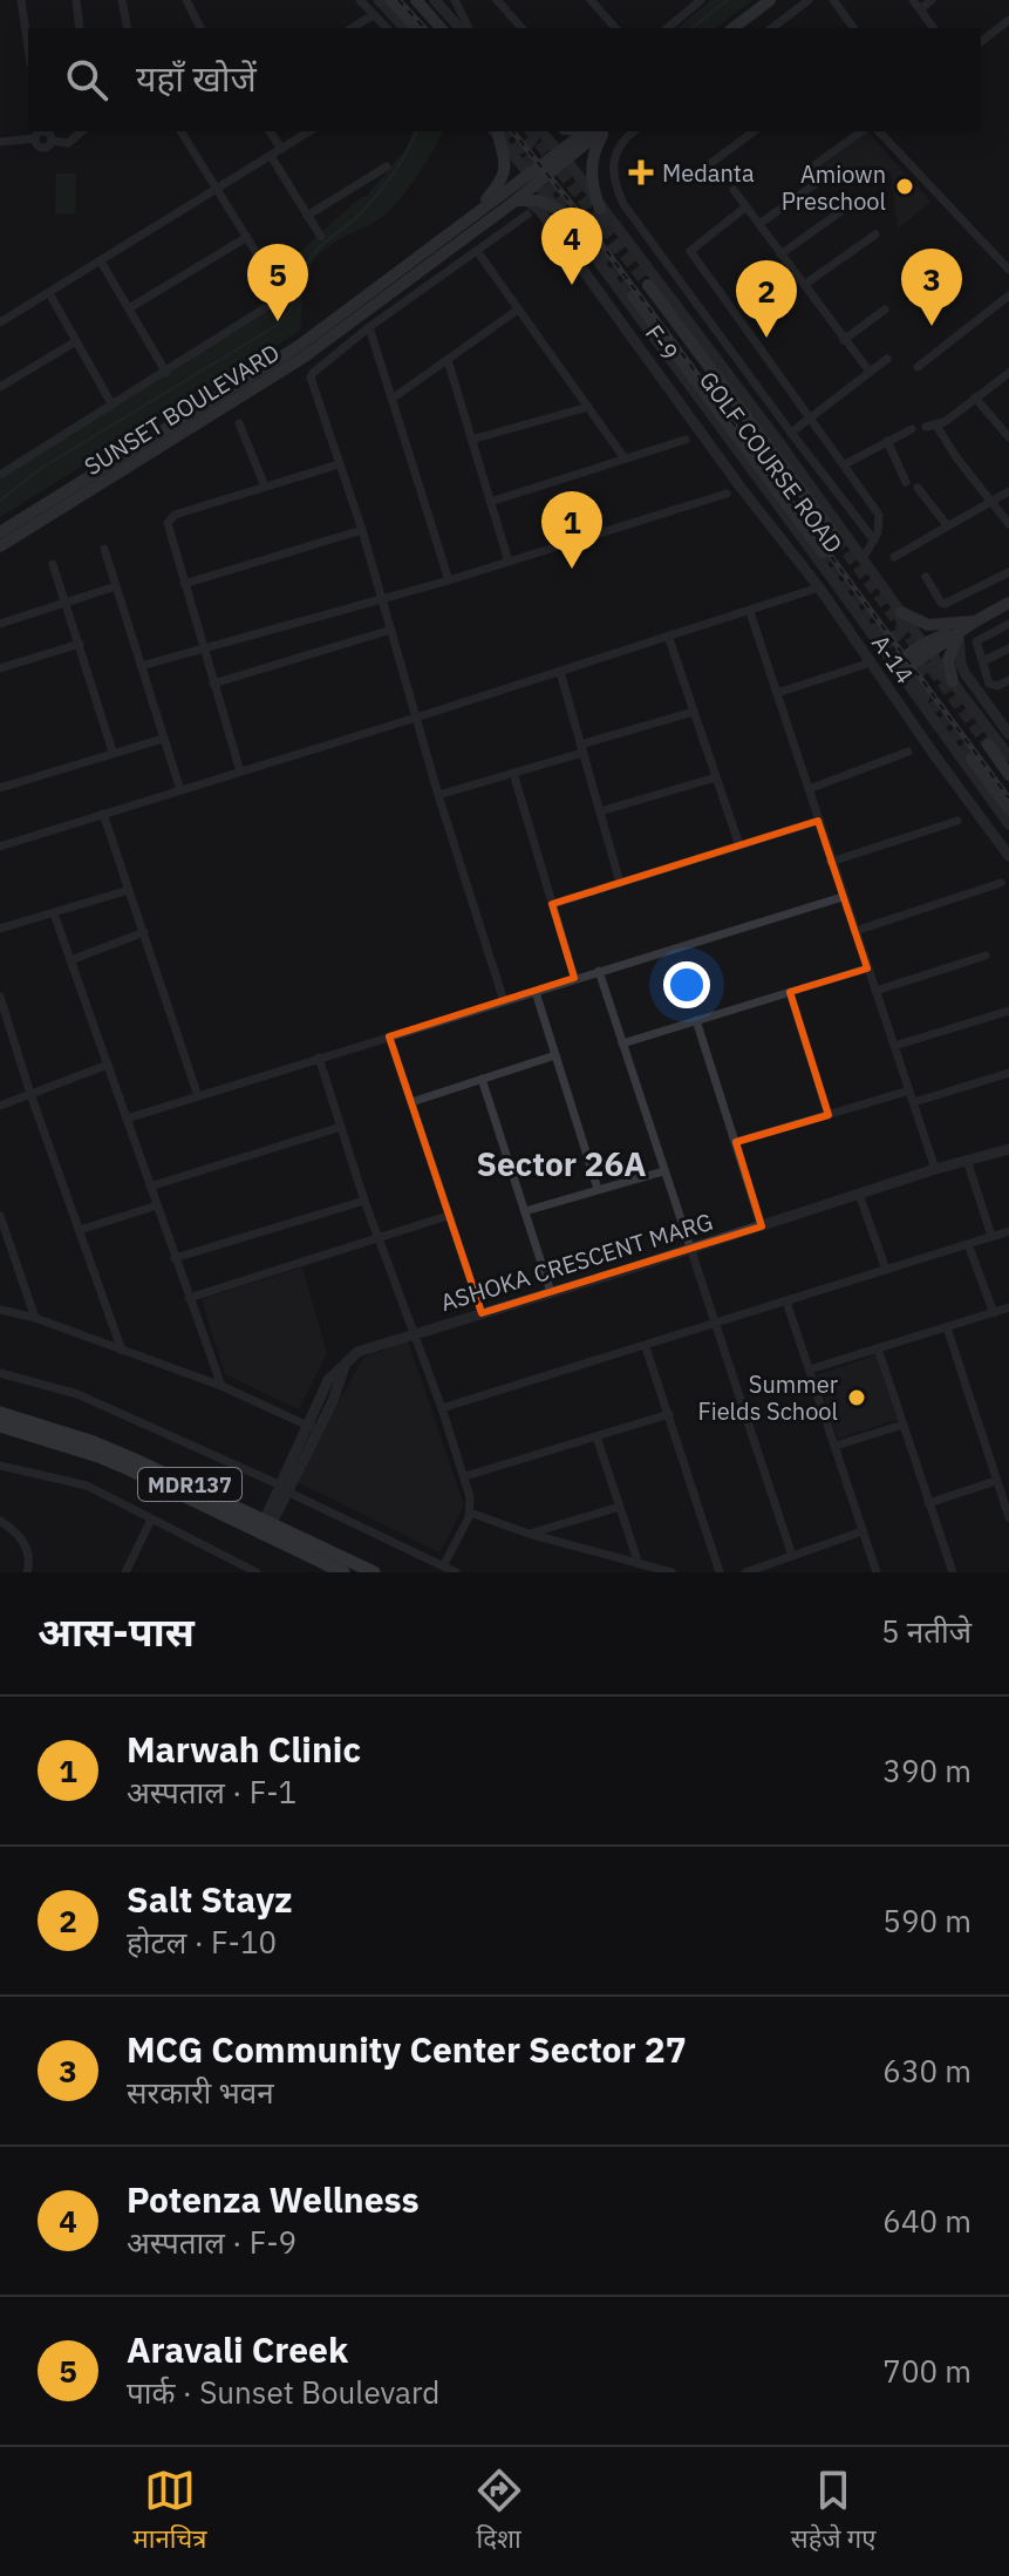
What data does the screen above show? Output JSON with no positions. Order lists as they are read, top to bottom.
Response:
{
  "streets": {
    "main road": ["SUNSET BOULEVARD", "MDR137"],
    "street": [
      "F-9",
      "GOLF COURSE ROAD",
      "A-14",
      "ASHOKA CRESCENT MARG"
    ]
  },
  "crossings": [
    ["F-9", "SUNSET BOULEVARD"],
    ["F-9", "A-14"],
    ["SUNSET BOULEVARD", "GOLF COURSE ROAD"],
    ["ASHOKA CRESCENT MARG", "MDR137"]
  ],
  "districts": ["Sector 26A"],
  "places": {
    "health": ["Medanta"],
    "other": ["Amiown Preschool", "Summer Fields School"]
  },
  "page": {
    "search": "यहाँ खोजें",
    "pins": [
      "4",
      "5",
      "3",
      "2",
      "1"
    ],
    "heading": ["आस-पास", "5 नतीजे"],
    "list": [
      {
        "mark": "1",
        "name": "Marwah Clinic",
        "note": "अस्पताल · F-1",
        "value": "390 m"
      },
      {
        "mark": "2",
        "name": "Salt Stayz",
        "note": "होटल · F-10",
        "value": "590 m"
      },
      {
        "mark": "3",
        "name": "MCG Community Center Sector 27",
        "note": "सरकारी भवन",
        "value": "630 m"
      },
      {
        "mark": "4",
        "name": "Potenza Wellness",
        "note": "अस्पताल · F-9",
        "value": "640 m"
      },
      {
        "mark": "5",
        "name": "Aravali Creek",
        "note": "पार्क · Sunset Boulevard",
        "value": "700 m"
      }
    ],
    "nav": ["मानचित्र", "दिशा", "सहेजे गए"]
  }
}
